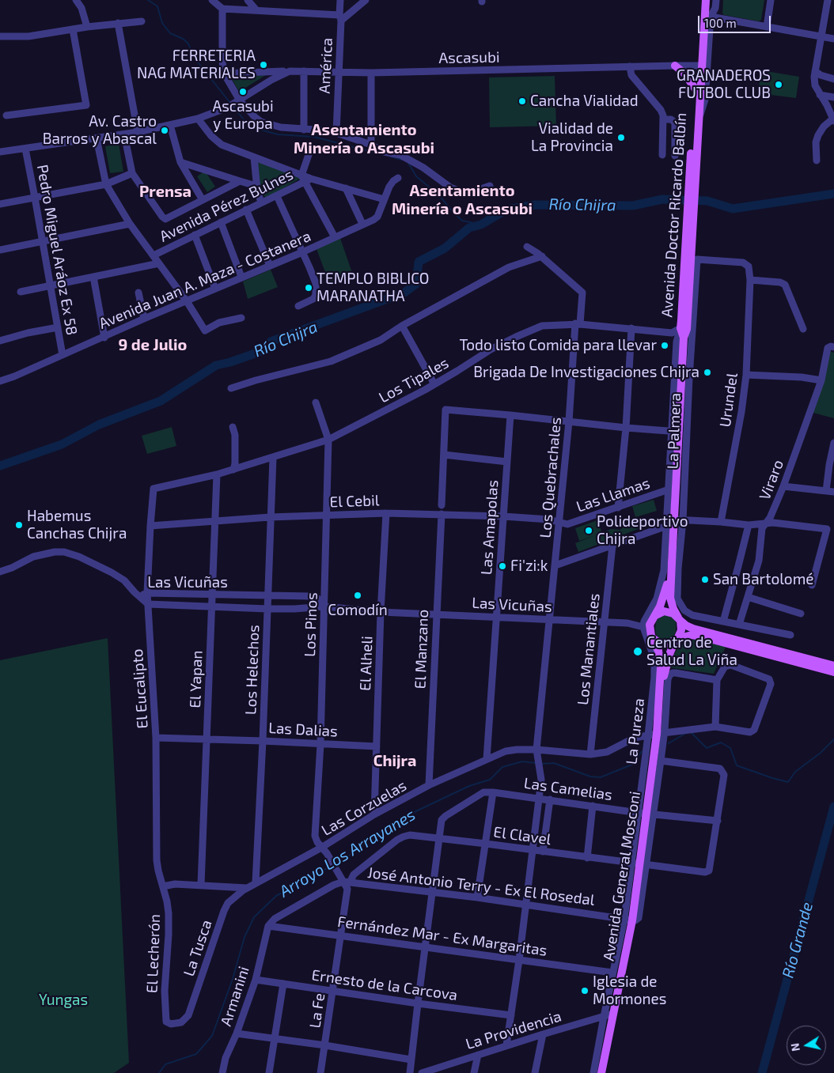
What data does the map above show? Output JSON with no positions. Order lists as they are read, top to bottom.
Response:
{
  "streets": {
    "main road": ["Avenida Doctor Ricardo Balbín", "Avenida General Mosconi"],
    "street": [
      "Ascasubi",
      "América",
      "Avenida Pérez Bulnes",
      "Pedro Miguel Aráoz Ex 58",
      "Avenida Juan A. Maza - Costanera",
      "Los Tipales",
      "Urundel",
      "La Palmera",
      "Los Quebrachales",
      "Viraro",
      "Las Llamas",
      "El Cebil",
      "Las Amapolas",
      "Las Vicuñas",
      "Los Pinos",
      "El Manzano",
      "Los Manantiales",
      "El Alheli",
      "Los Helechos",
      "El Yapan",
      "El Eucalipto",
      "Las Dalias",
      "La Pureza",
      "Las Camelias",
      "Las Corzuelas",
      "El Clavel",
      "José Antonio Terry - Ex El Rosedal",
      "Fernández Mar - Ex Margaritas",
      "La Tusca",
      "El Lecherón",
      "Ernesto de la Carcova",
      "Armanini",
      "La Fe",
      "La Providencia"
    ]
  },
  "crossings": [
    ["Ascasubi", "América"],
    ["Ascasubi", "Avenida Doctor Ricardo Balbín"],
    ["Ascasubi", "Pedro Miguel Aráoz Ex 58"],
    ["Avenida Doctor Ricardo Balbín", "Los Tipales"],
    ["Avenida Doctor Ricardo Balbín", "La Palmera"],
    ["Avenida Doctor Ricardo Balbín", "Las Llamas"],
    ["Pedro Miguel Aráoz Ex 58", "Avenida Juan A. Maza - Costanera"],
    ["Los Tipales", "Los Quebrachales"],
    ["Los Tipales", "Los Pinos"],
    ["Los Tipales", "Los Helechos"],
    ["Los Tipales", "El Yapan"],
    ["Los Tipales", "El Eucalipto"],
    ["Los Quebrachales", "Las Llamas"],
    ["Los Quebrachales", "El Cebil"],
    ["Los Quebrachales", "Las Vicuñas"],
    ["Los Quebrachales", "Las Camelias"],
    ["Los Quebrachales", "Las Corzuelas"],
    ["Los Quebrachales", "El Clavel"],
    ["Los Quebrachales", "José Antonio Terry - Ex El Rosedal"],
    ["Los Quebrachales", "Fernández Mar - Ex Margaritas"],
    ["Los Quebrachales", "Ernesto de la Carcova"],
    ["Los Quebrachales", "La Providencia"],
    ["Las Llamas", "El Cebil"],
    ["El Cebil", "Las Amapolas"],
    ["El Cebil", "Los Pinos"],
    ["El Cebil", "El Manzano"],
    ["El Cebil", "El Alheli"],
    ["El Cebil", "Los Helechos"],
    ["El Cebil", "El Yapan"],
    ["El Cebil", "El Eucalipto"],
    ["Las Amapolas", "Las Vicuñas"],
    ["Las Amapolas", "Las Corzuelas"],
    ["Las Vicuñas", "Los Pinos"],
    ["Las Vicuñas", "El Manzano"],
    ["Las Vicuñas", "Los Manantiales"],
    ["Las Vicuñas", "El Alheli"],
    ["Las Vicuñas", "Los Helechos"],
    ["Las Vicuñas", "El Yapan"],
    ["Las Vicuñas", "El Eucalipto"],
    ["Las Vicuñas", "La Pureza"],
    ["Los Pinos", "Las Dalias"],
    ["Los Pinos", "Las Corzuelas"],
    ["El Manzano", "Las Corzuelas"],
    ["Los Manantiales", "Las Corzuelas"],
    ["El Alheli", "Las Dalias"],
    ["El Alheli", "Las Corzuelas"],
    ["Los Helechos", "Las Dalias"],
    ["Los Helechos", "Las Corzuelas"],
    ["Los Helechos", "La Tusca"],
    ["El Yapan", "Las Dalias"],
    ["El Eucalipto", "Las Dalias"],
    ["El Eucalipto", "El Lecherón"],
    ["La Pureza", "Las Camelias"],
    ["La Pureza", "Las Corzuelas"],
    ["La Pureza", "Avenida General Mosconi"],
    ["Las Camelias", "El Clavel"],
    ["Las Camelias", "Avenida General Mosconi"],
    ["Las Camelias", "José Antonio Terry - Ex El Rosedal"],
    ["Las Camelias", "Fernández Mar - Ex Margaritas"],
    ["Las Camelias", "Ernesto de la Carcova"],
    ["Las Corzuelas", "Avenida General Mosconi"],
    ["Las Corzuelas", "La Tusca"],
    ["El Clavel", "Avenida General Mosconi"],
    ["El Clavel", "José Antonio Terry - Ex El Rosedal"],
    ["El Clavel", "La Fe"],
    ["Avenida General Mosconi", "José Antonio Terry - Ex El Rosedal"],
    ["Avenida General Mosconi", "La Providencia"],
    ["José Antonio Terry - Ex El Rosedal", "La Fe"],
    ["Fernández Mar - Ex Margaritas", "Armanini"],
    ["Fernández Mar - Ex Margaritas", "La Fe"],
    ["La Tusca", "El Lecherón"],
    ["Ernesto de la Carcova", "Armanini"],
    ["Ernesto de la Carcova", "La Fe"]
  ],
  "districts": [
    "Asentamiento Minería o Ascasubi",
    "Asentamiento Minería o Ascasubi",
    "Prensa",
    "9 de Julio",
    "Chijra"
  ],
  "water": ["Río Chijra", "Arroyo Los Arrayanes", "Río Grande"],
  "parks": ["Yungas"],
  "places": [
    "FERRETERIA NAG MATERIALES",
    "GRANADEROS FUTBOL CLUB",
    "Ascasubi y Europa",
    "Cancha Vialidad",
    "Av. Castro Barros y Abascal",
    "Vialidad de La Provincia",
    "TEMPLO BIBLICO MARANATHA",
    "Todo listo Comida para llevar",
    "Brigada De Investigaciones Chijra",
    "Habemus Canchas Chijra",
    "Polideportivo Chijra",
    "Fi'zi:k",
    "San Bartolomé",
    "Comodín",
    "Centro de Salud La Viña",
    "Iglesia de Mormones"
  ],
  "scale_bar": "100 m",
  "north": "left"
}
